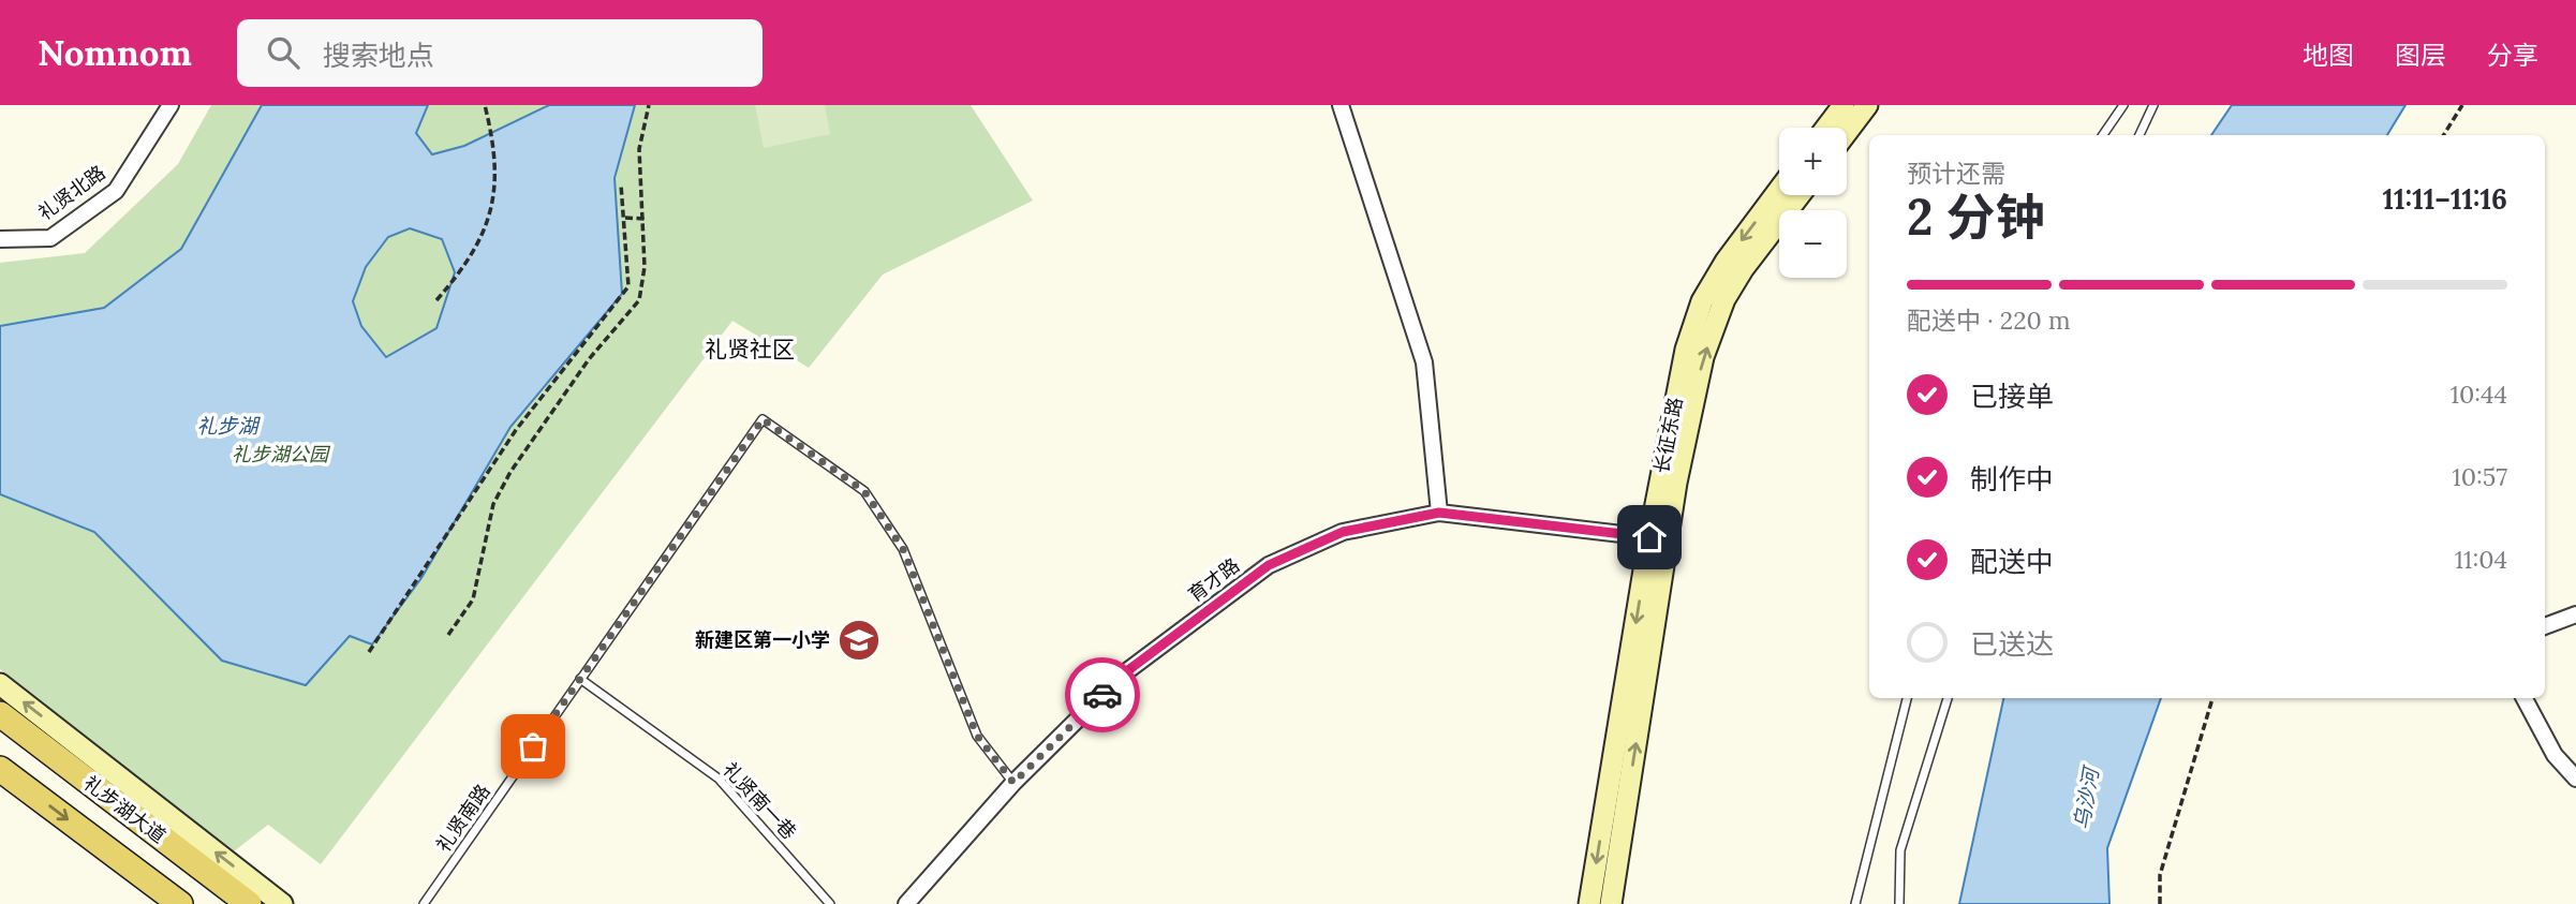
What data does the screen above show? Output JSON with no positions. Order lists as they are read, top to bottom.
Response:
{
  "streets": {
    "main road": ["长征东路", "礼步湖大道"],
    "street": ["礼贤北路", "育才路"],
    "lane": ["礼贤南一巷", "礼贤南路"]
  },
  "crossings": [
    ["长征东路", "育才路"],
    ["育才路", "礼贤南路"],
    ["礼贤南一巷", "礼贤南路"]
  ],
  "districts": ["礼贤社区"],
  "water": ["礼步湖", "乌沙河"],
  "parks": ["礼步湖公园"],
  "places": {
    "school or university": ["新建区第一小学"]
  },
  "page": {
    "header": "Nomnom",
    "search": "搜索地点",
    "nav": ["地图", "图层", "分享"],
    "map_buttons": ["+", "−"],
    "heading": ["2 分钟", "预计还需", "11:11–11:16"],
    "bar": "配送中 · 220 m",
    "list": [
      ["已接单", "10:44"],
      ["制作中", "10:57"],
      ["配送中", "11:04"],
      "已送达"
    ]
  }
}
